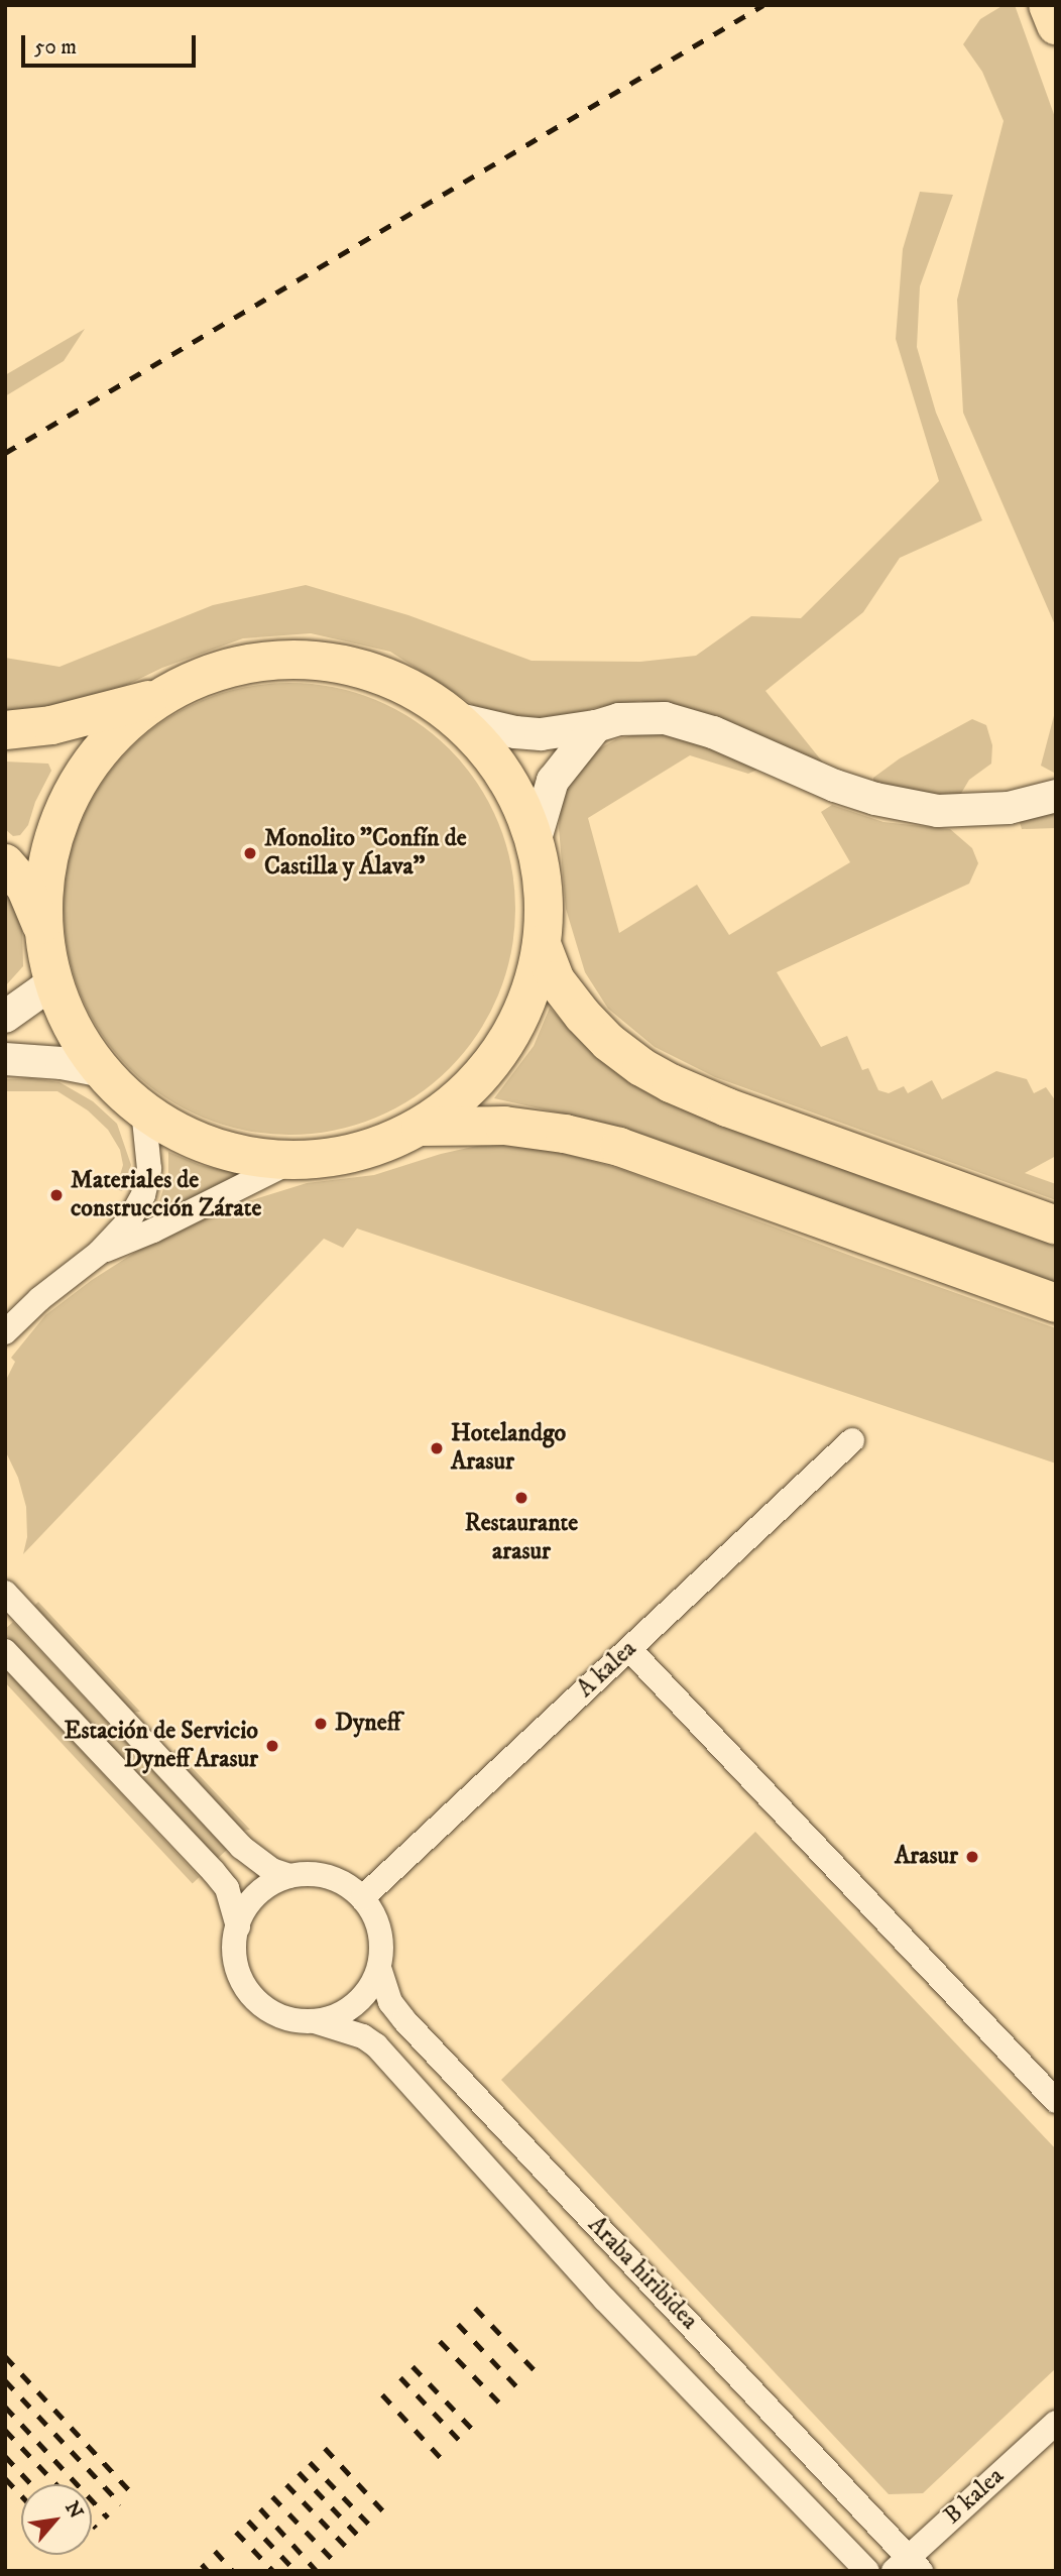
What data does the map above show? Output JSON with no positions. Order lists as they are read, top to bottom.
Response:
{
  "streets": {
    "street": ["A kalea", "Araba hiribidea", "B kalea"]
  },
  "crossings": [
    ["A kalea", "Araba hiribidea"],
    ["Araba hiribidea", "B kalea"]
  ],
  "places": [
    "Monolito \"Confín de Castilla y Álava\"",
    "Materiales de construcción Zárate",
    "Hotelandgo Arasur",
    "Restaurante arasur",
    "Dyneff",
    "Estación de Servicio Dyneff Arasur",
    "Arasur"
  ],
  "scale_bar": "50 m",
  "north": "top right"
}
